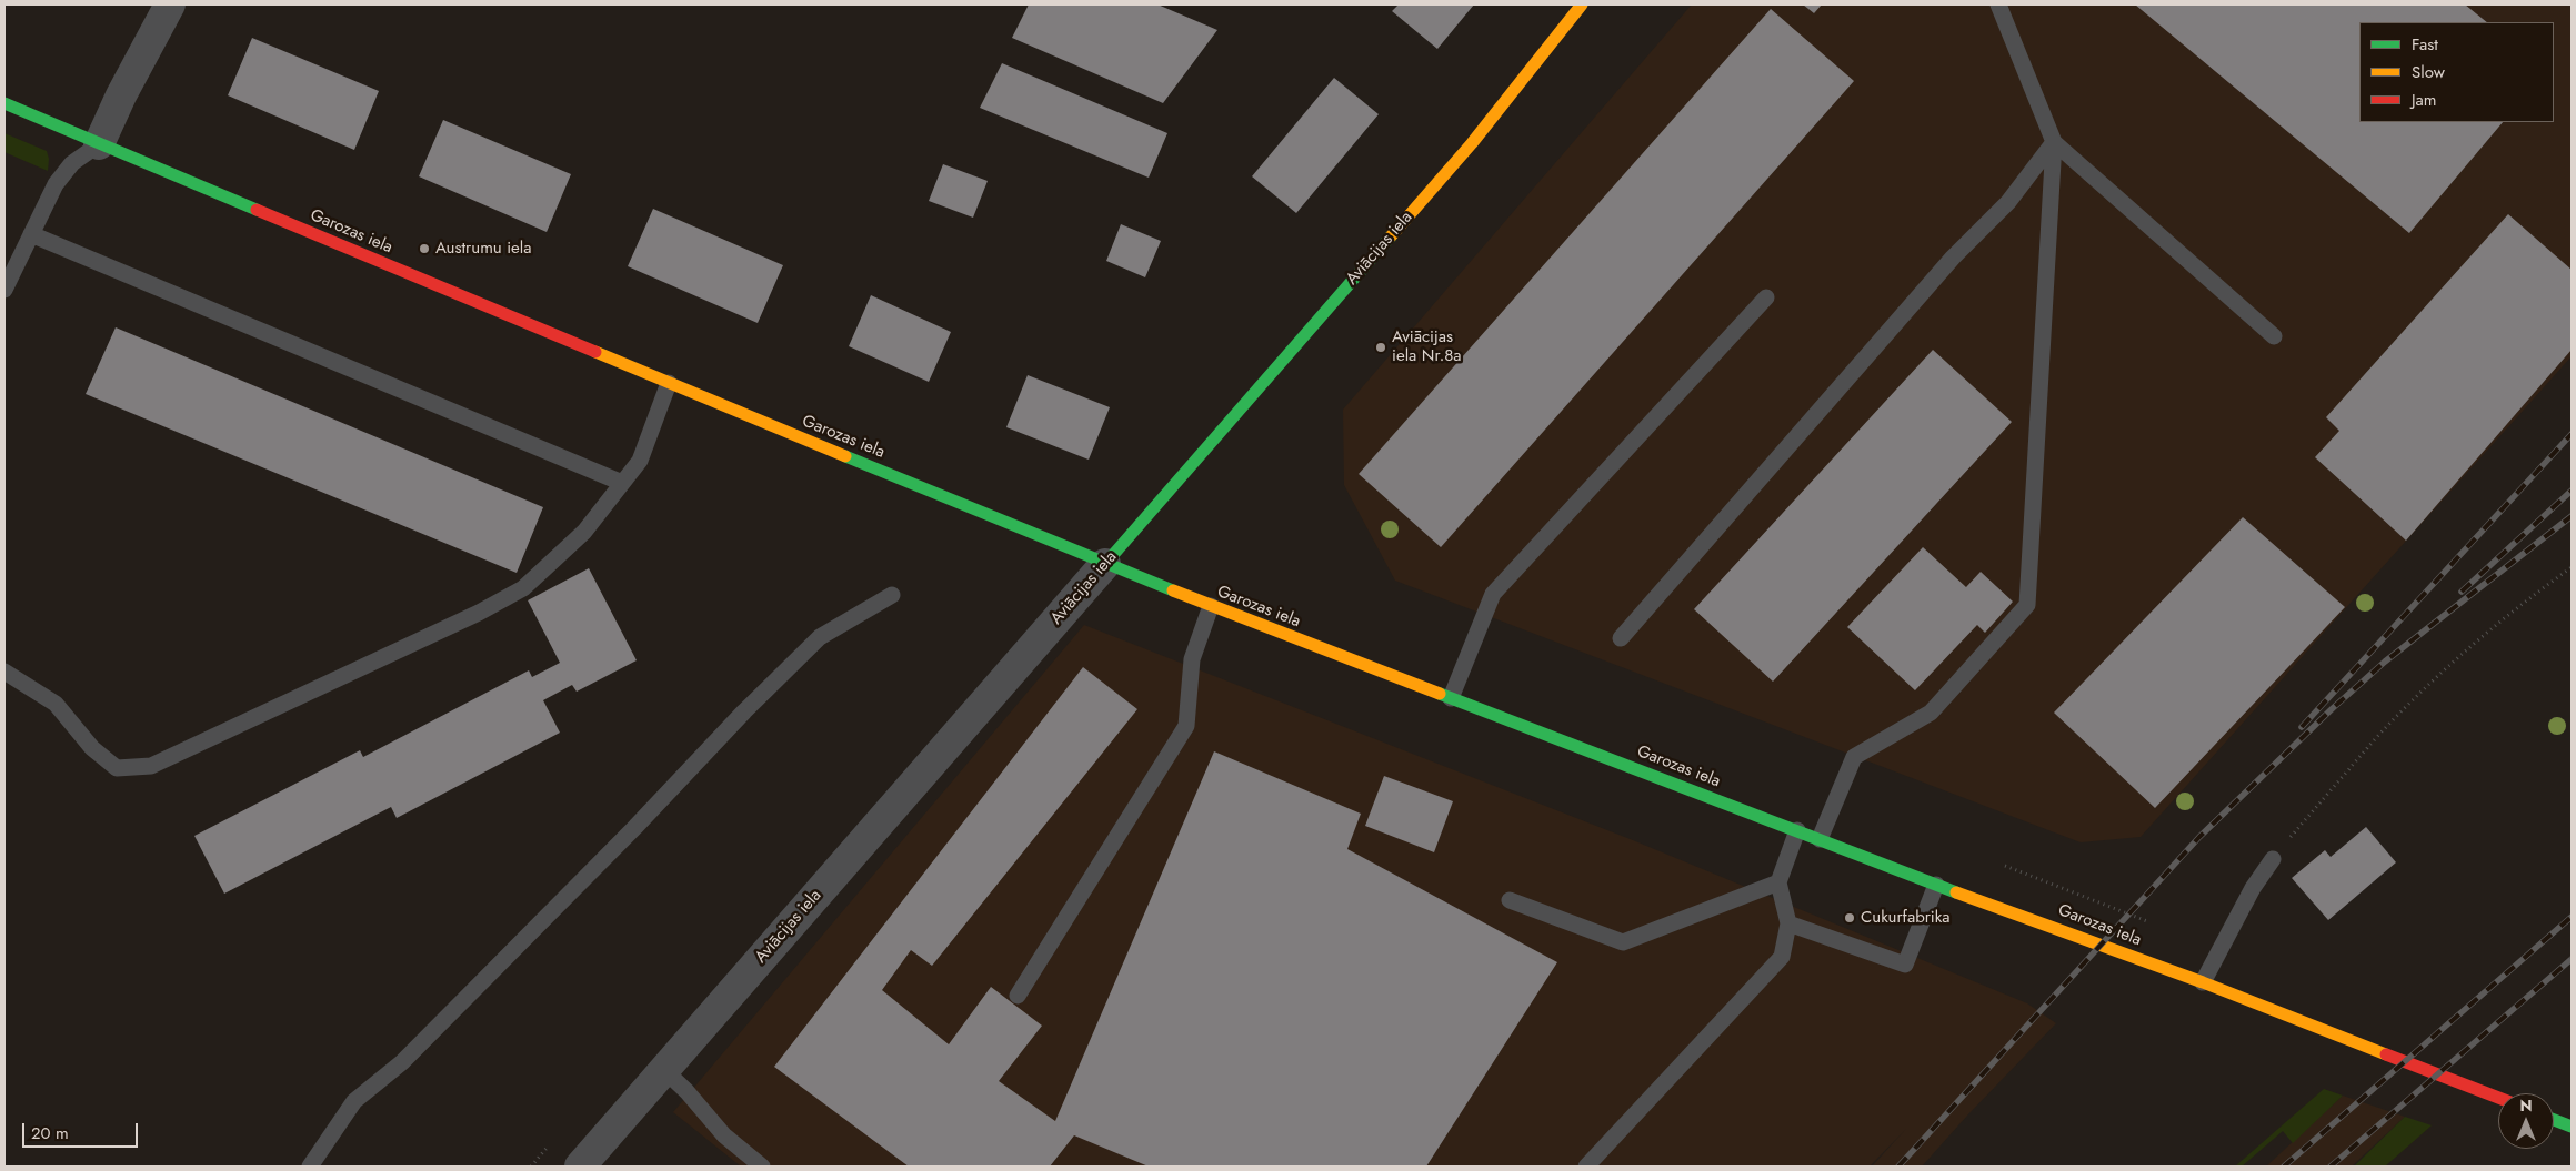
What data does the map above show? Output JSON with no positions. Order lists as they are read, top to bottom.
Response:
{
  "streets": {
    "main road": ["Garozas iela", "Aviācijas iela"]
  },
  "crossings": [
    ["Garozas iela", "Aviācijas iela"]
  ],
  "places": ["Austrumu iela", "Aviācijas iela Nr.8a", "Cukurfabrika"],
  "legend": ["Fast", "Slow", "Jam"],
  "scale_bar": "20 m",
  "north": "top"
}
